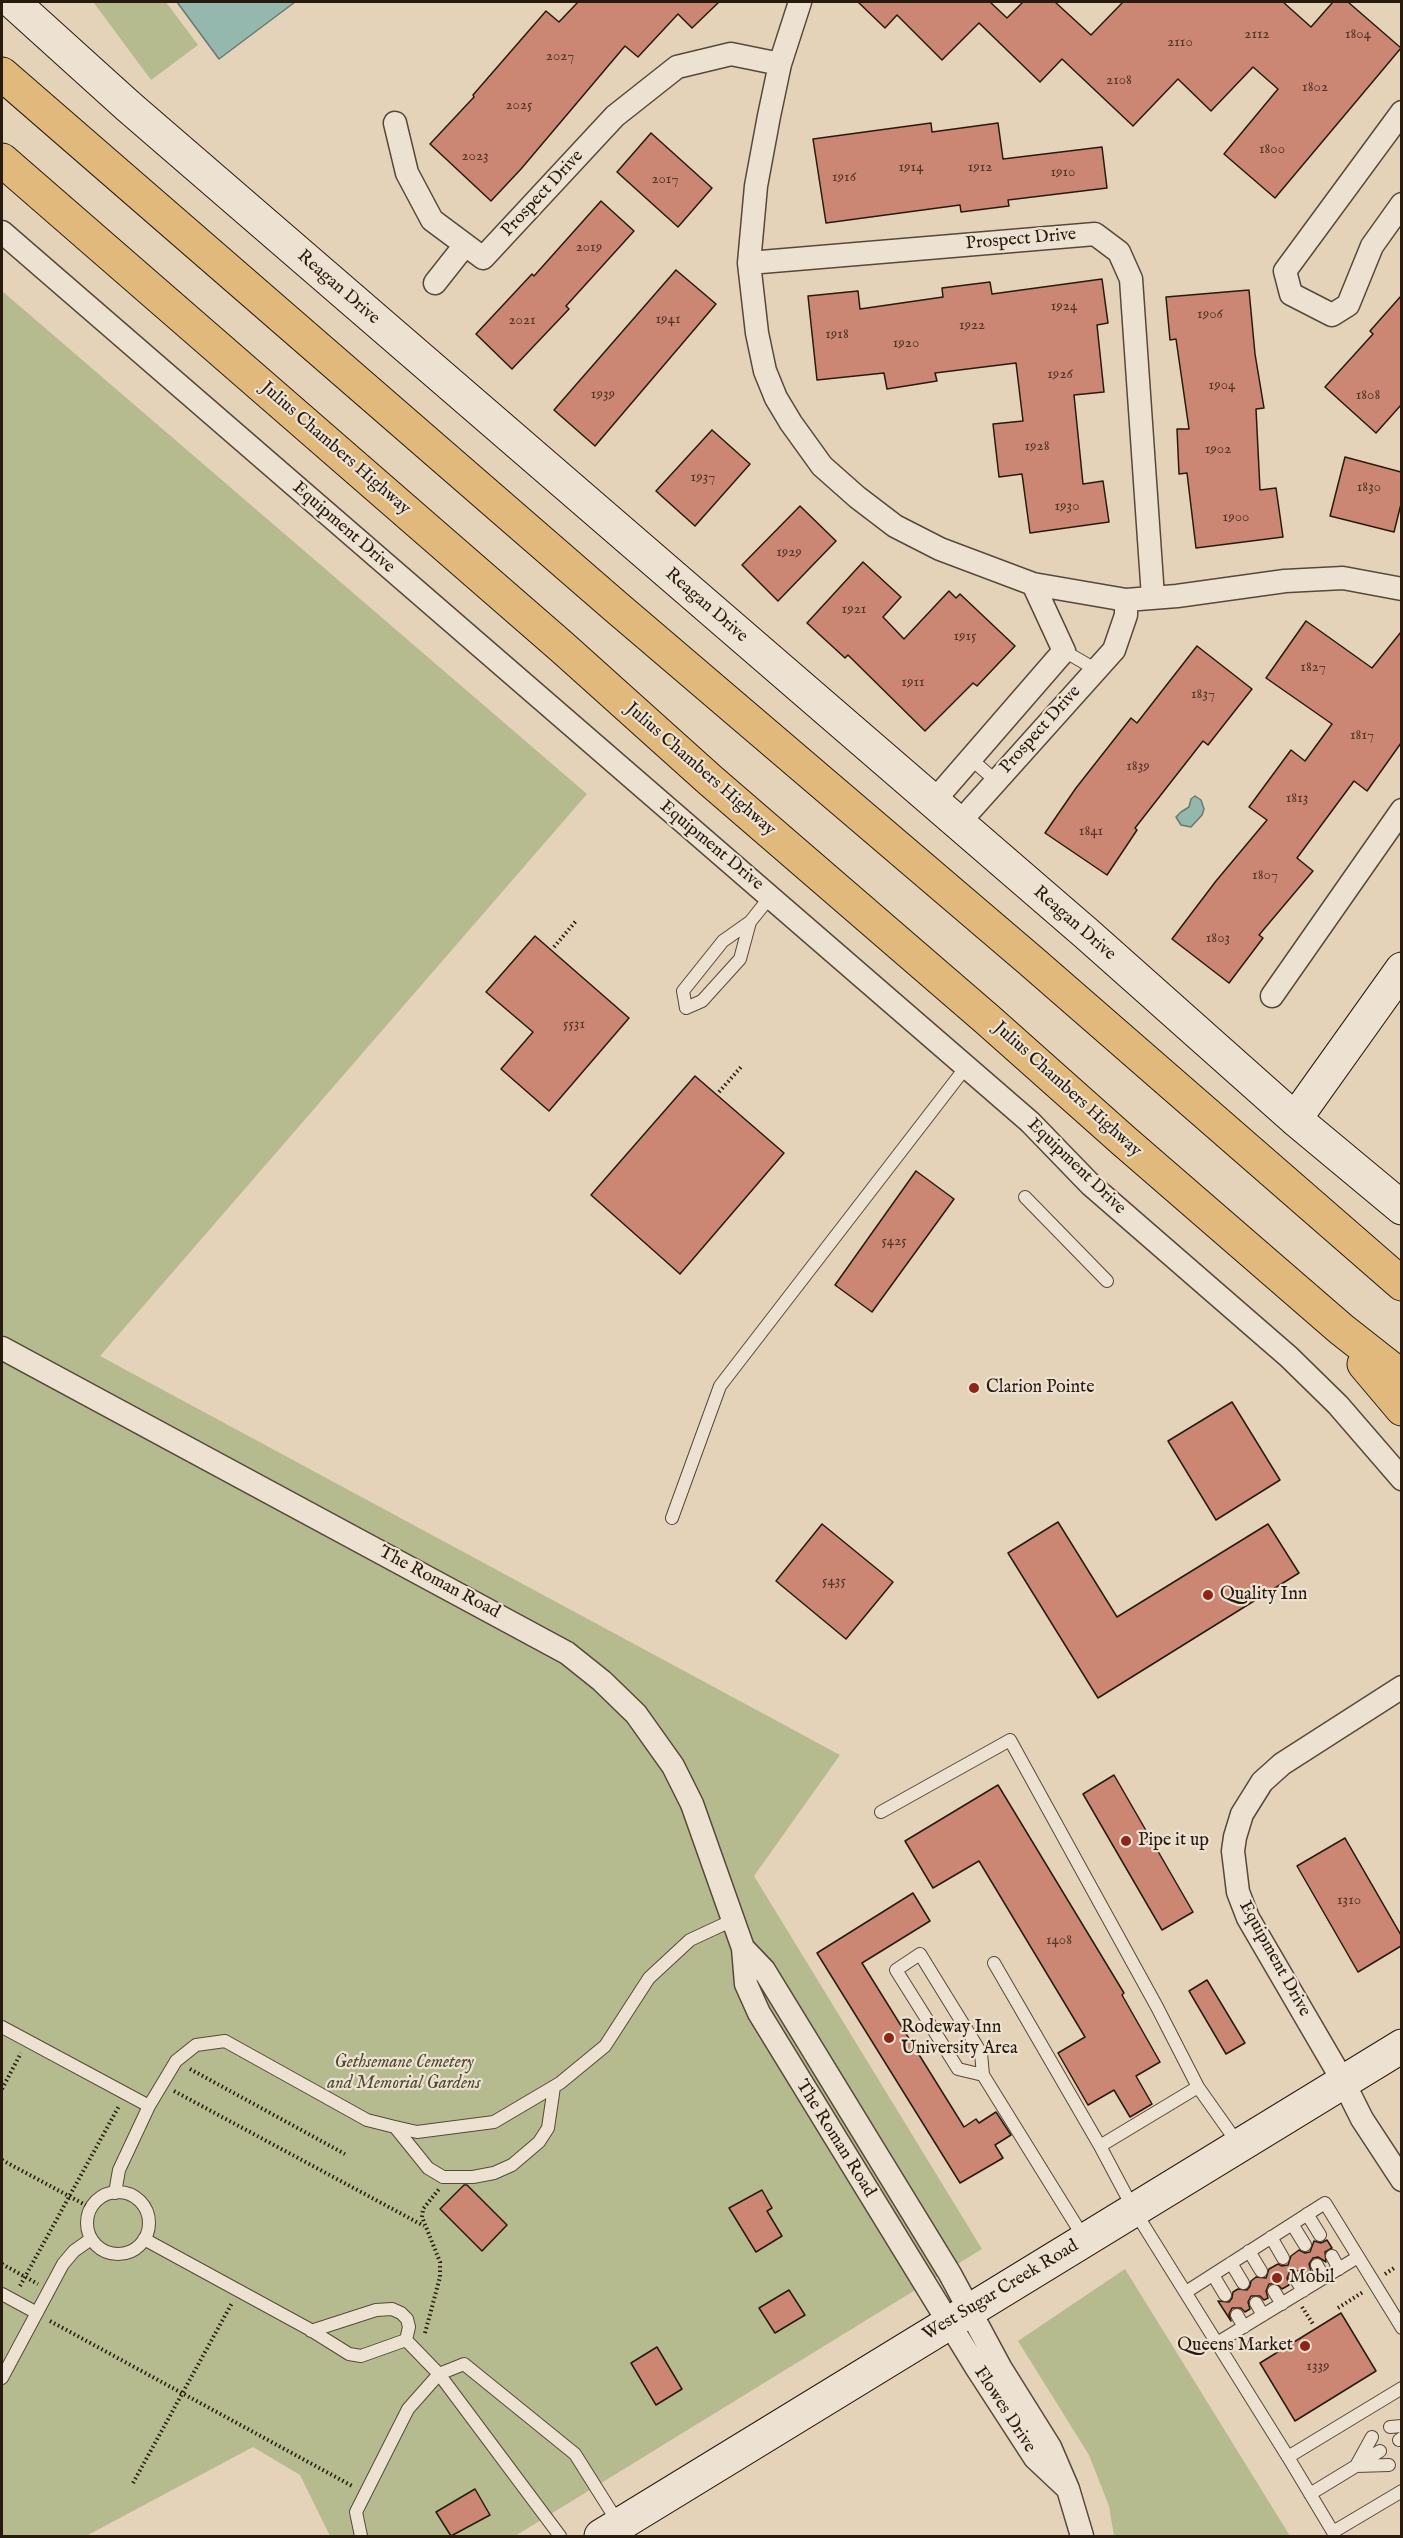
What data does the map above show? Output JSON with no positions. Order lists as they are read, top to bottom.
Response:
{
  "streets": {
    "highway": ["Julius Chambers Highway"],
    "street": [
      "Prospect Drive",
      "Reagan Drive",
      "Equipment Drive",
      "The Roman Road",
      "West Sugar Creek Road",
      "Flowes Drive"
    ]
  },
  "crossings": [
    ["Prospect Drive", "Reagan Drive"],
    ["Equipment Drive", "West Sugar Creek Road"],
    ["The Roman Road", "West Sugar Creek Road"],
    ["The Roman Road", "Flowes Drive"],
    ["West Sugar Creek Road", "Flowes Drive"]
  ],
  "parks": ["Gethsemane Cemetery and Memorial Gardens"],
  "places": [
    "Clarion Pointe",
    "Quality Inn",
    "Pipe it up",
    "Rodeway Inn University Area",
    "Mobil",
    "Queens Market"
  ],
  "house_numbers": [
    "2112",
    "1804",
    "2110",
    "2027",
    "2108",
    "1802",
    "2025",
    "1800",
    "2023",
    "1914",
    "1912",
    "1910",
    "1916",
    "2017",
    "2019",
    "1924",
    "1906",
    "1941",
    "2021",
    "1922",
    "1918",
    "1920",
    "1926",
    "1904",
    "1939",
    "1808",
    "1928",
    "1902",
    "1937",
    "1830",
    "1930",
    "1900",
    "1929",
    "1921",
    "1915",
    "1827",
    "1911",
    "1837",
    "1817",
    "1839",
    "1813",
    "1841",
    "1807",
    "1803",
    "5531",
    "5425",
    "5435",
    "1310",
    "1408",
    "1339"
  ]
}
